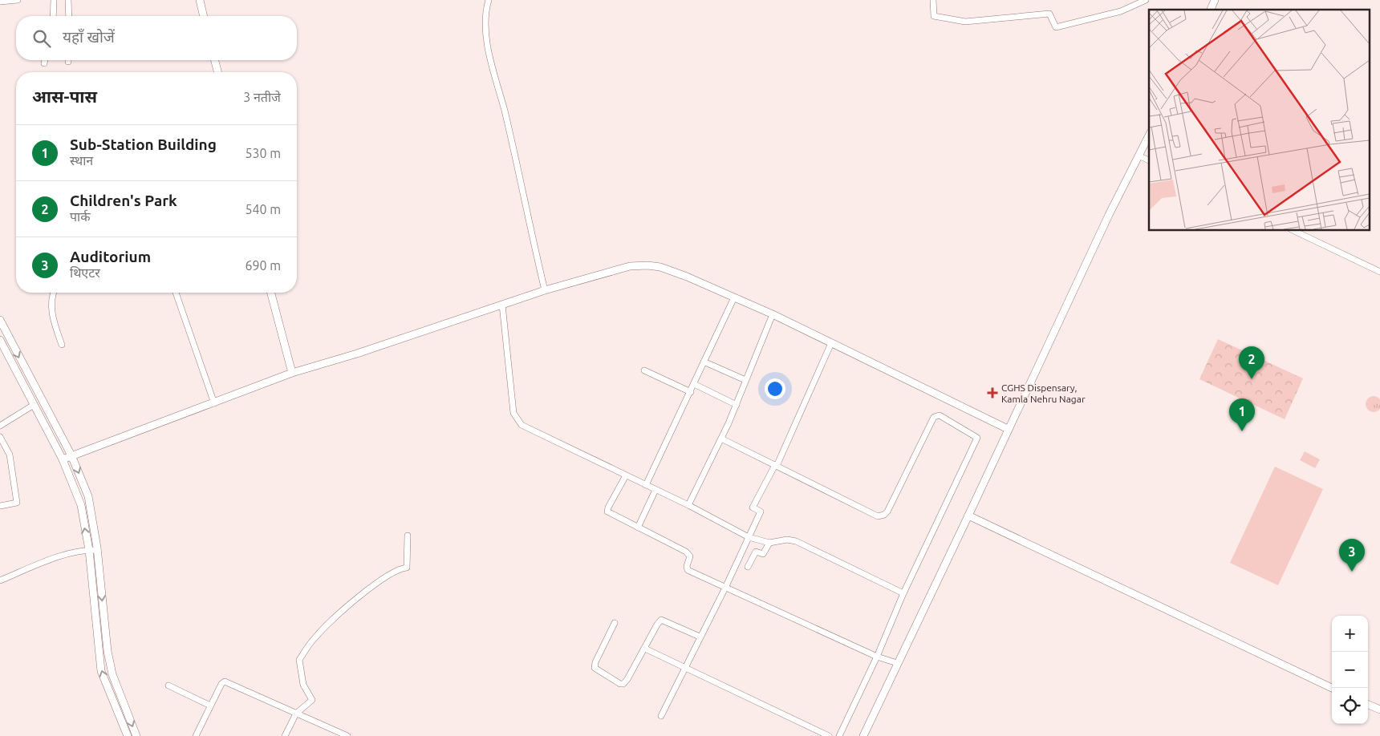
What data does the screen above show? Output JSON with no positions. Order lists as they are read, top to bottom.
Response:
{
  "places": {
    "health": ["CGHS Dispensary, Kamla Nehru Nagar"]
  },
  "page": {
    "search": "यहाँ खोजें",
    "heading": ["आस-पास", "3 नतीजे"],
    "list": [
      {
        "mark": "1",
        "name": "Sub-Station Building",
        "note": "स्थान",
        "value": "530 m"
      },
      {
        "mark": "2",
        "name": "Children's Park",
        "note": "पार्क",
        "value": "540 m"
      },
      {
        "mark": "3",
        "name": "Auditorium",
        "note": "थिएटर",
        "value": "690 m"
      }
    ],
    "pins": ["2", "1", "3"],
    "map_buttons": ["+", "−"]
  }
}
